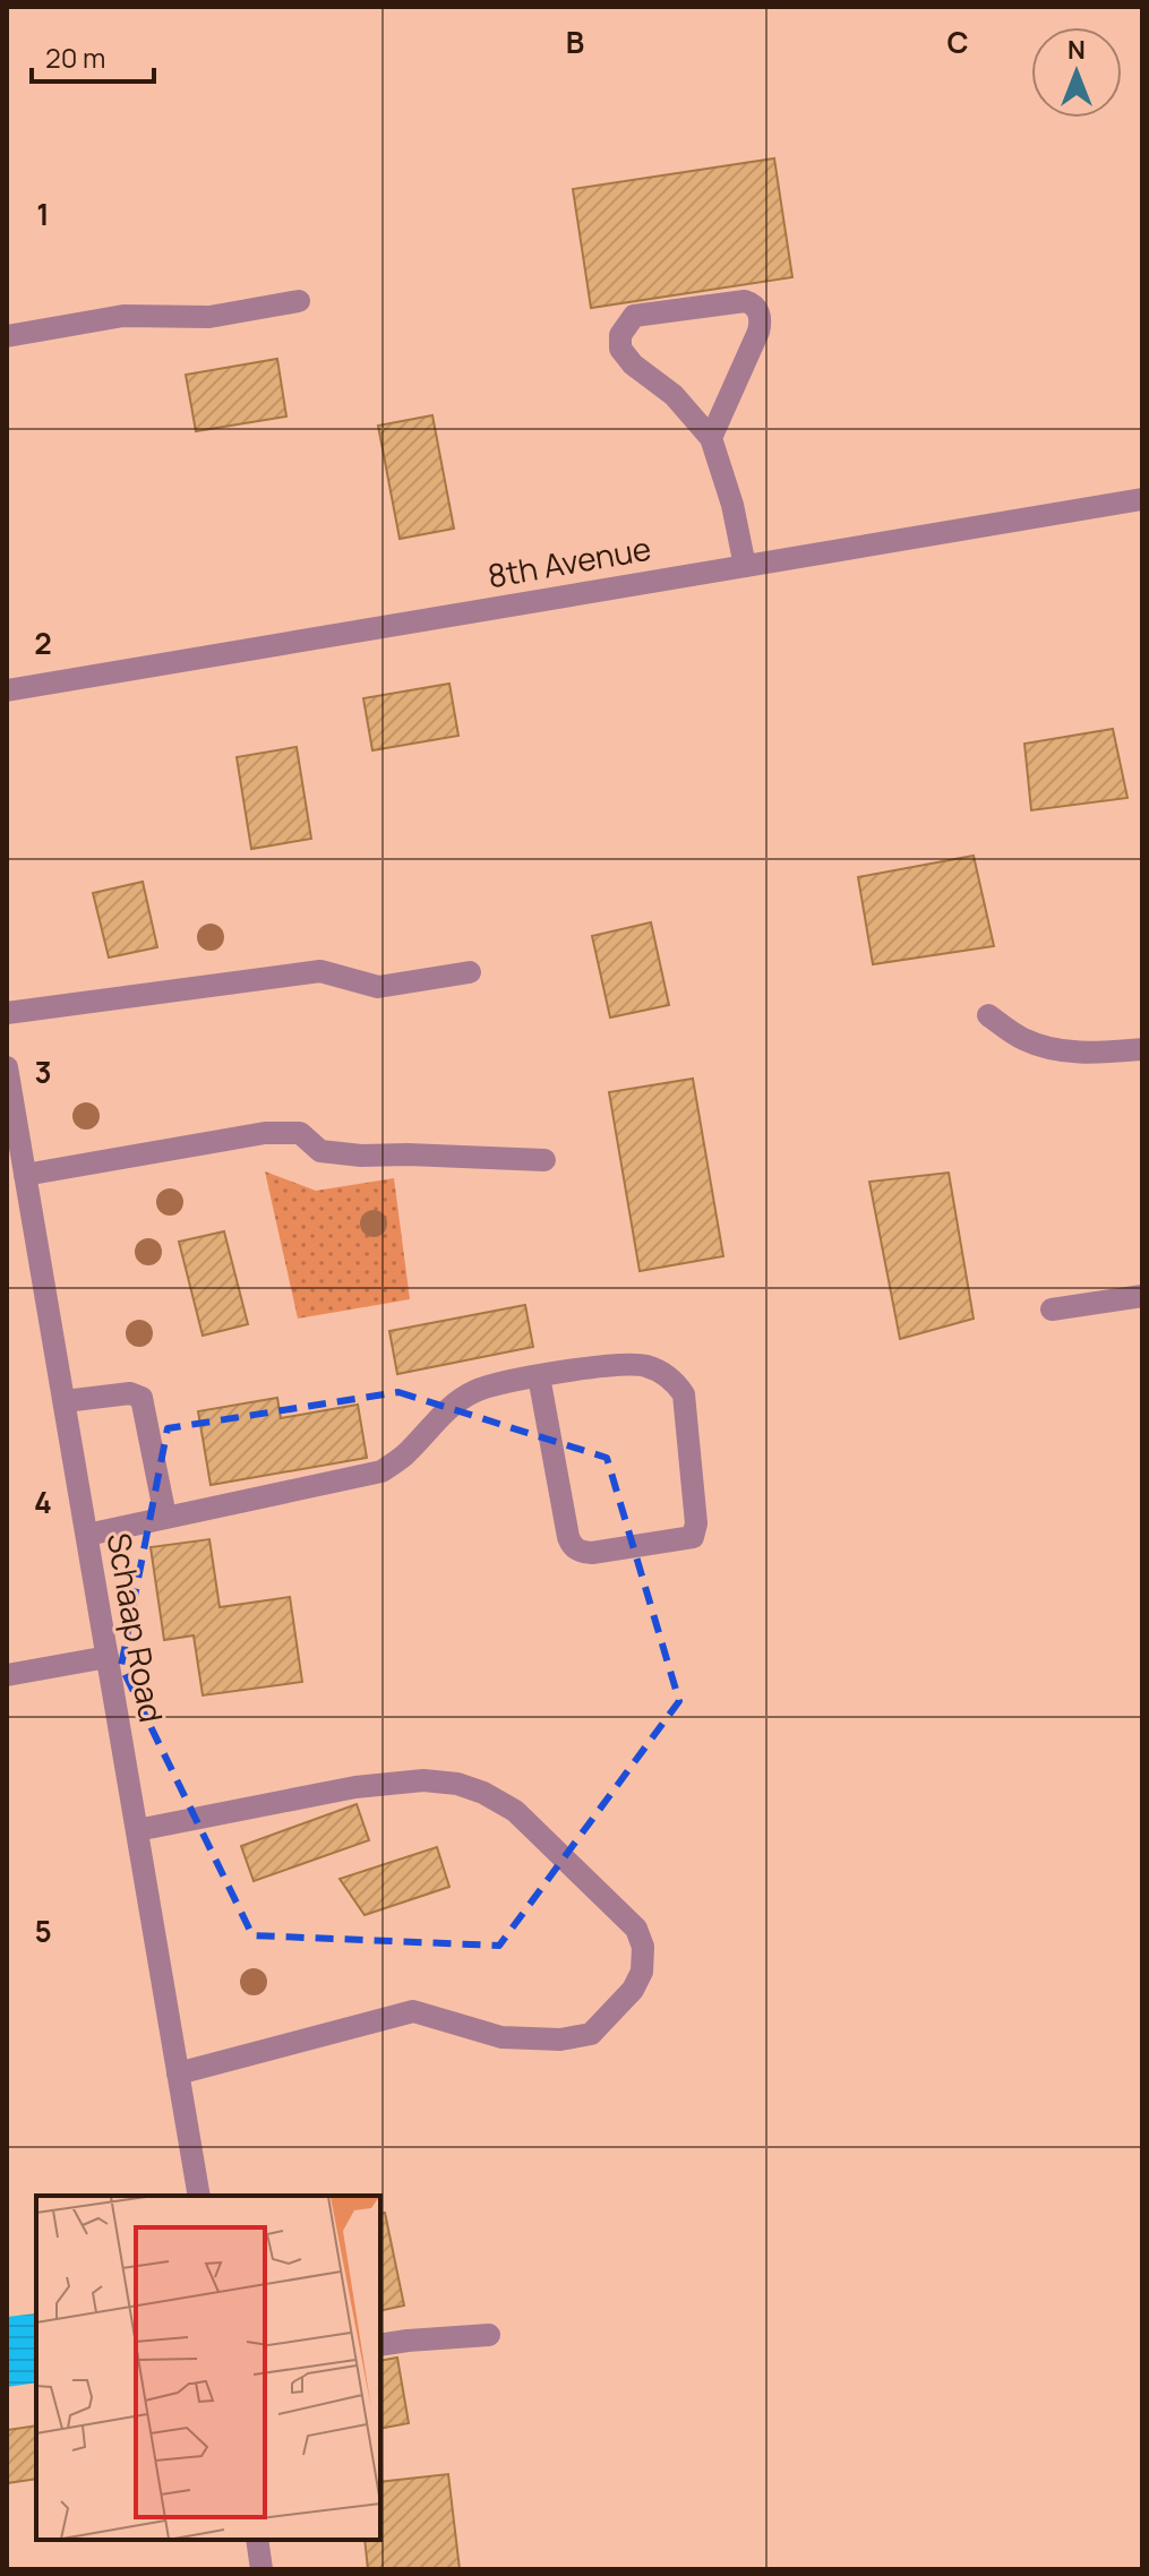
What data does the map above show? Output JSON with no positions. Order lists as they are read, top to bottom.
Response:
{
  "streets": {
    "street": ["8th Avenue", "Schaap Road"]
  },
  "scale_bar": "20 m",
  "north": "top",
  "grid": {
    "columns": ["B", "C"],
    "rows": [
      "1",
      "2",
      "3",
      "4",
      "5"
    ]
  }
}
